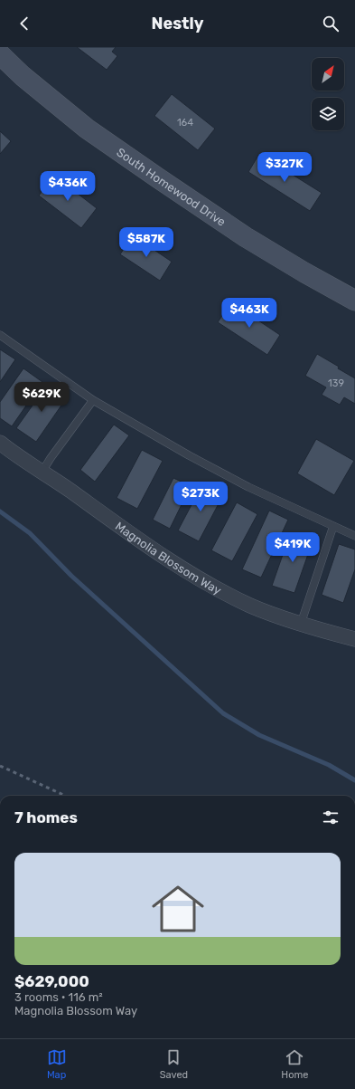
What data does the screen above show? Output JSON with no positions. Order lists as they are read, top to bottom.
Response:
{
  "streets": {
    "street": ["South Homewood Drive", "Magnolia Blossom Way"]
  },
  "house_numbers": ["164", "139"],
  "north": "top right",
  "page": {
    "header": "Nestly",
    "price": [
      "$327K",
      "$436K",
      "$587K",
      "$463K",
      "$629K",
      "$273K",
      "$419K"
    ],
    "heading": "7 homes",
    "list": [
      {
        "name": "$629,000",
        "note": "3 rooms · 116 m² · Magnolia Blossom Way"
      }
    ],
    "tabs": ["Map", "Saved", "Home"]
  }
}
